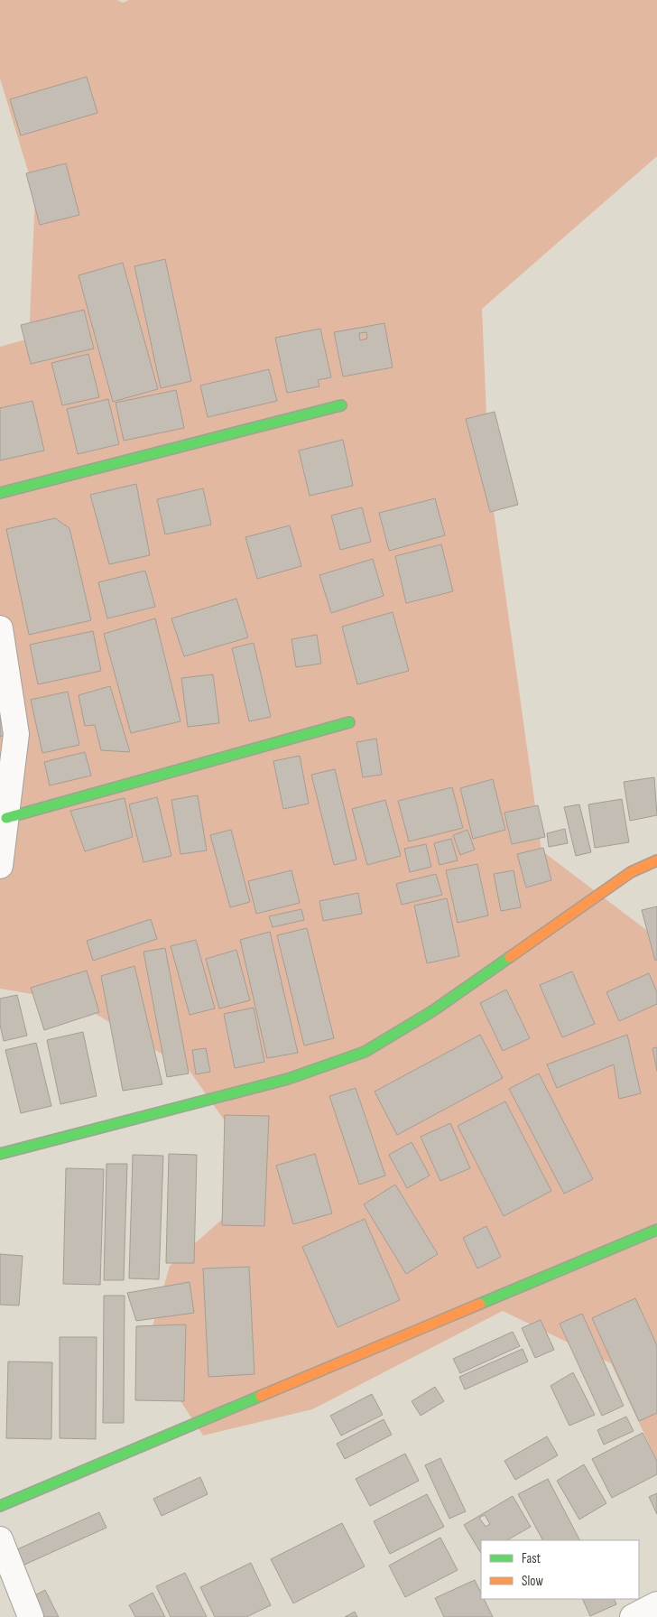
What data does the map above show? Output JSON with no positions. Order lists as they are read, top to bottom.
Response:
{
  "legend": ["Fast", "Slow"]
}
